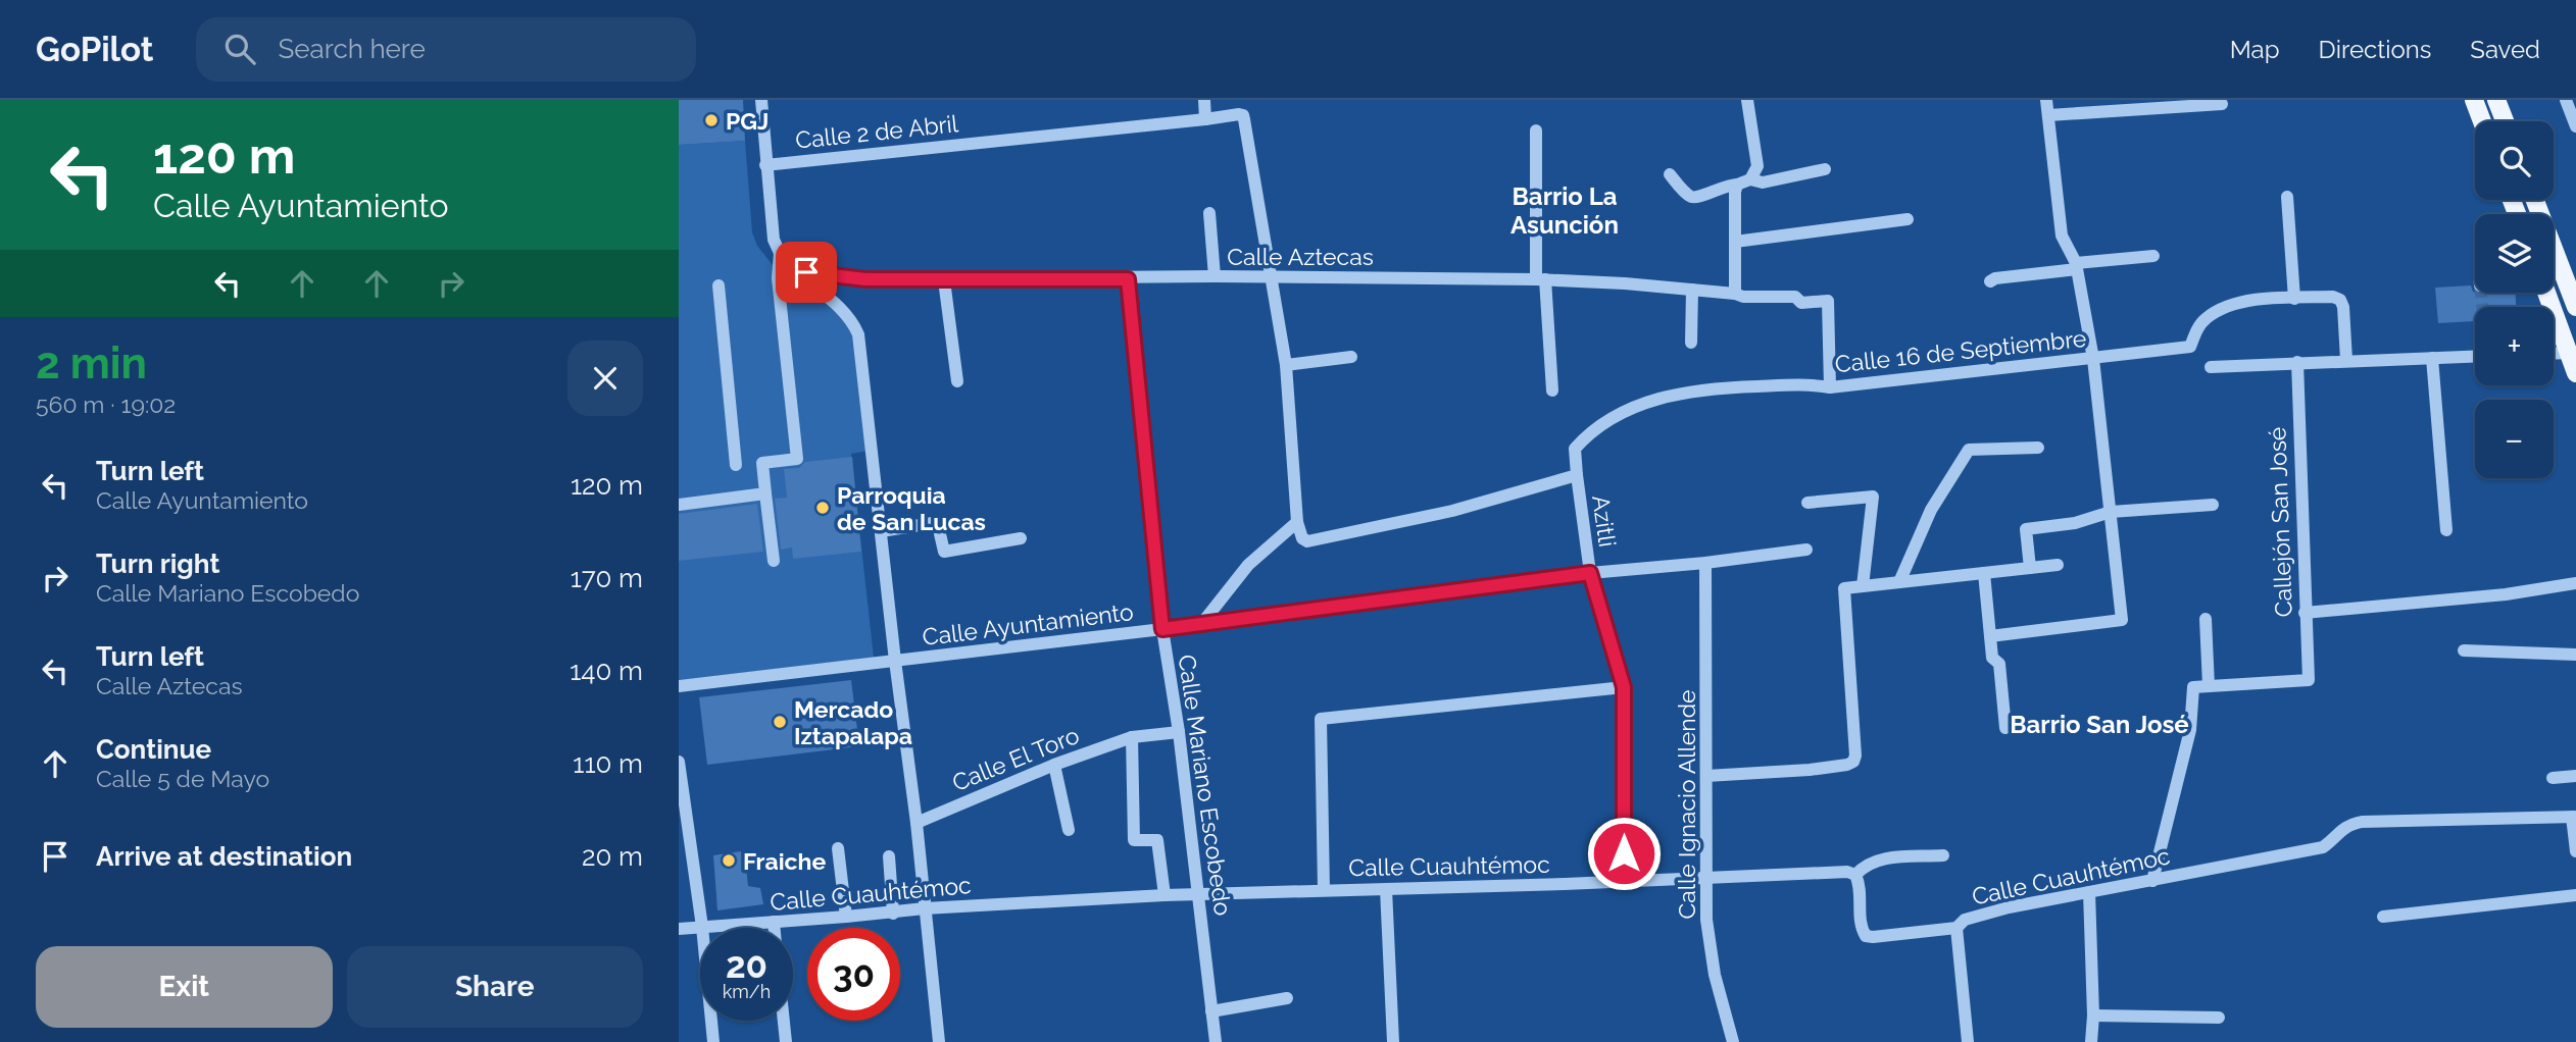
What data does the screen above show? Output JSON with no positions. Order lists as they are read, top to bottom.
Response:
{
  "streets": {
    "street": [
      "Calle 2 de Abril",
      "Calle Aztecas",
      "Calle 16 de Septiembre",
      "Azitli",
      "Callejón San José",
      "Calle Ayuntamiento",
      "Calle El Toro",
      "Calle Mariano Escobedo",
      "Calle Ignacio Allende",
      "Calle Cuauhtémoc"
    ]
  },
  "crossings": [
    ["Calle Aztecas", "Calle 16 de Septiembre"],
    ["Calle Aztecas", "Calle Mariano Escobedo"],
    ["Calle 16 de Septiembre", "Azitli"],
    ["Azitli", "Calle Ayuntamiento"],
    ["Azitli", "Calle Cuauhtémoc"],
    ["Calle Ayuntamiento", "Calle Mariano Escobedo"],
    ["Calle Ayuntamiento", "Calle Ignacio Allende"],
    ["Calle El Toro", "Calle Mariano Escobedo"],
    ["Calle Mariano Escobedo", "Calle Cuauhtémoc"],
    ["Calle Ignacio Allende", "Calle Cuauhtémoc"]
  ],
  "districts": ["Barrio La Asunción", "Barrio San José"],
  "places": [
    "PGJ",
    "Parroquia de San Lucas",
    "Mercado Iztapalapa",
    "Fraiche"
  ],
  "page": {
    "header": "GoPilot",
    "search": "Search here",
    "nav": ["Map", "Directions", "Saved"],
    "turn": ["120 m", "Calle Ayuntamiento"],
    "map_buttons": ["+", "−"],
    "heading": ["2 min", "560 m · 19:02"],
    "list": [
      {
        "name": "Turn left",
        "note": "Calle Ayuntamiento",
        "value": "120 m"
      },
      {
        "name": "Turn right",
        "note": "Calle Mariano Escobedo",
        "value": "170 m"
      },
      {
        "name": "Turn left",
        "note": "Calle Aztecas",
        "value": "140 m"
      },
      {
        "name": "Continue",
        "note": "Calle 5 de Mayo",
        "value": "110 m"
      },
      {
        "name": "Arrive at destination",
        "value": "20 m"
      }
    ],
    "speed": "20 km/h",
    "limit": "30",
    "buttons": ["Exit", "Share"]
  }
}
